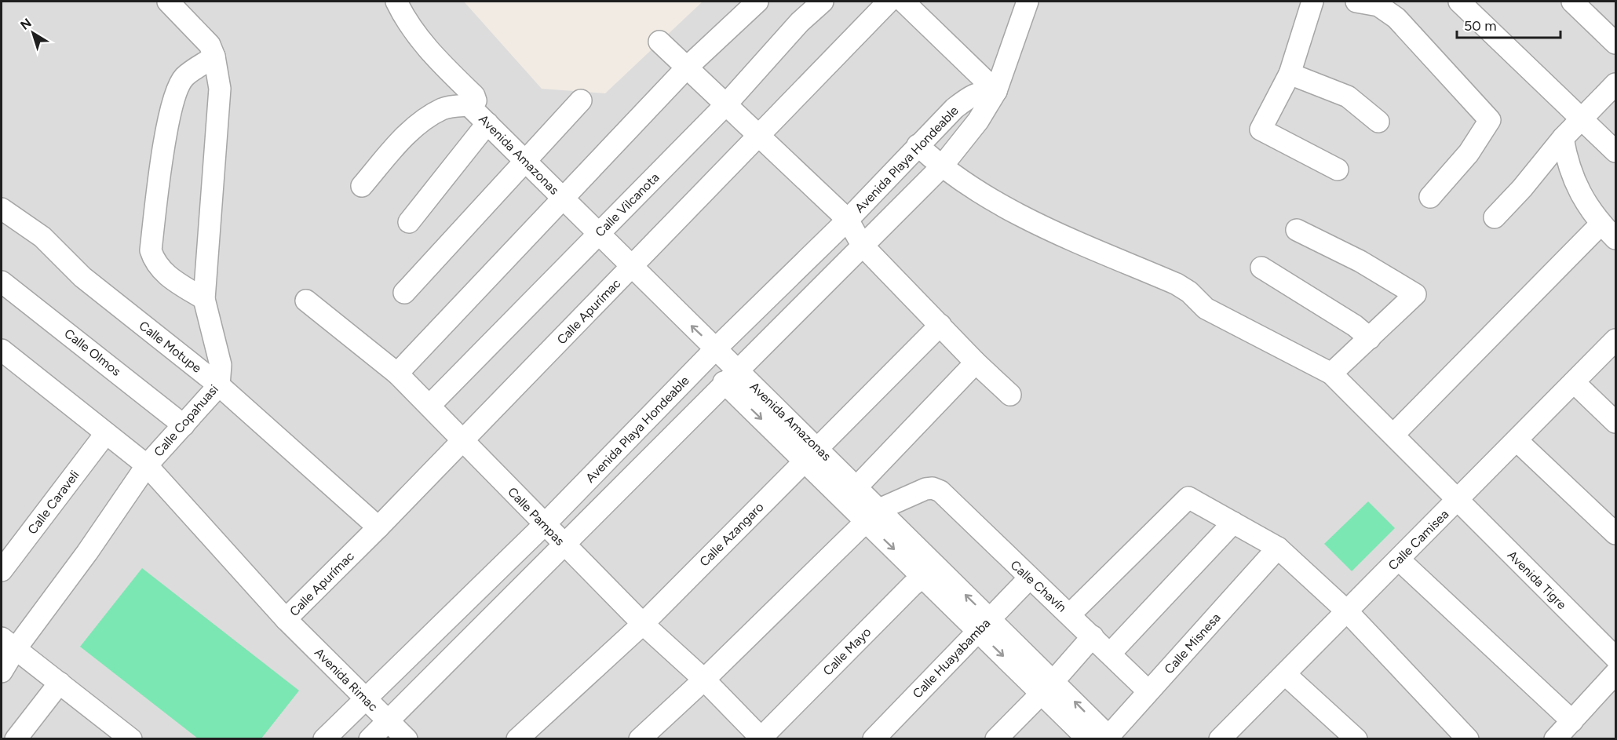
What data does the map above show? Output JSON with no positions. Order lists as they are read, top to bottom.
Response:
{
  "streets": {
    "street": [
      "Avenida Amazonas",
      "Avenida Playa Hondeable",
      "Calle Vilcanota",
      "Calle Apurímac",
      "Calle Motupe",
      "Calle Olmos",
      "Calle Copahuasi",
      "Calle Caraveli",
      "Calle Pampas",
      "Calle Azangaro",
      "Calle Camisea",
      "Avenida Tigre",
      "Calle Chavín",
      "Calle Misnesa",
      "Calle Mayo",
      "Calle Huayabamba",
      "Avenida Rimac"
    ]
  },
  "crossings": [
    ["Avenida Amazonas", "Avenida Playa Hondeable"],
    ["Avenida Amazonas", "Calle Vilcanota"],
    ["Avenida Amazonas", "Calle Apurímac"],
    ["Avenida Amazonas", "Calle Azangaro"],
    ["Avenida Amazonas", "Calle Chavín"],
    ["Avenida Amazonas", "Calle Misnesa"],
    ["Avenida Amazonas", "Calle Mayo"],
    ["Avenida Amazonas", "Calle Huayabamba"],
    ["Avenida Playa Hondeable", "Calle Pampas"],
    ["Avenida Playa Hondeable", "Avenida Tigre"],
    ["Avenida Playa Hondeable", "Avenida Rimac"],
    ["Calle Vilcanota", "Calle Pampas"],
    ["Calle Apurímac", "Calle Motupe"],
    ["Calle Apurímac", "Calle Pampas"],
    ["Calle Apurímac", "Avenida Rimac"],
    ["Calle Motupe", "Calle Copahuasi"],
    ["Calle Olmos", "Calle Copahuasi"],
    ["Calle Copahuasi", "Avenida Rimac"],
    ["Calle Caraveli", "Avenida Rimac"],
    ["Calle Pampas", "Calle Azangaro"],
    ["Calle Pampas", "Calle Mayo"],
    ["Calle Camisea", "Avenida Tigre"],
    ["Calle Chavín", "Calle Misnesa"],
    ["Calle Chavín", "Calle Huayabamba"]
  ],
  "scale_bar": "50 m",
  "north": "top left"
}
